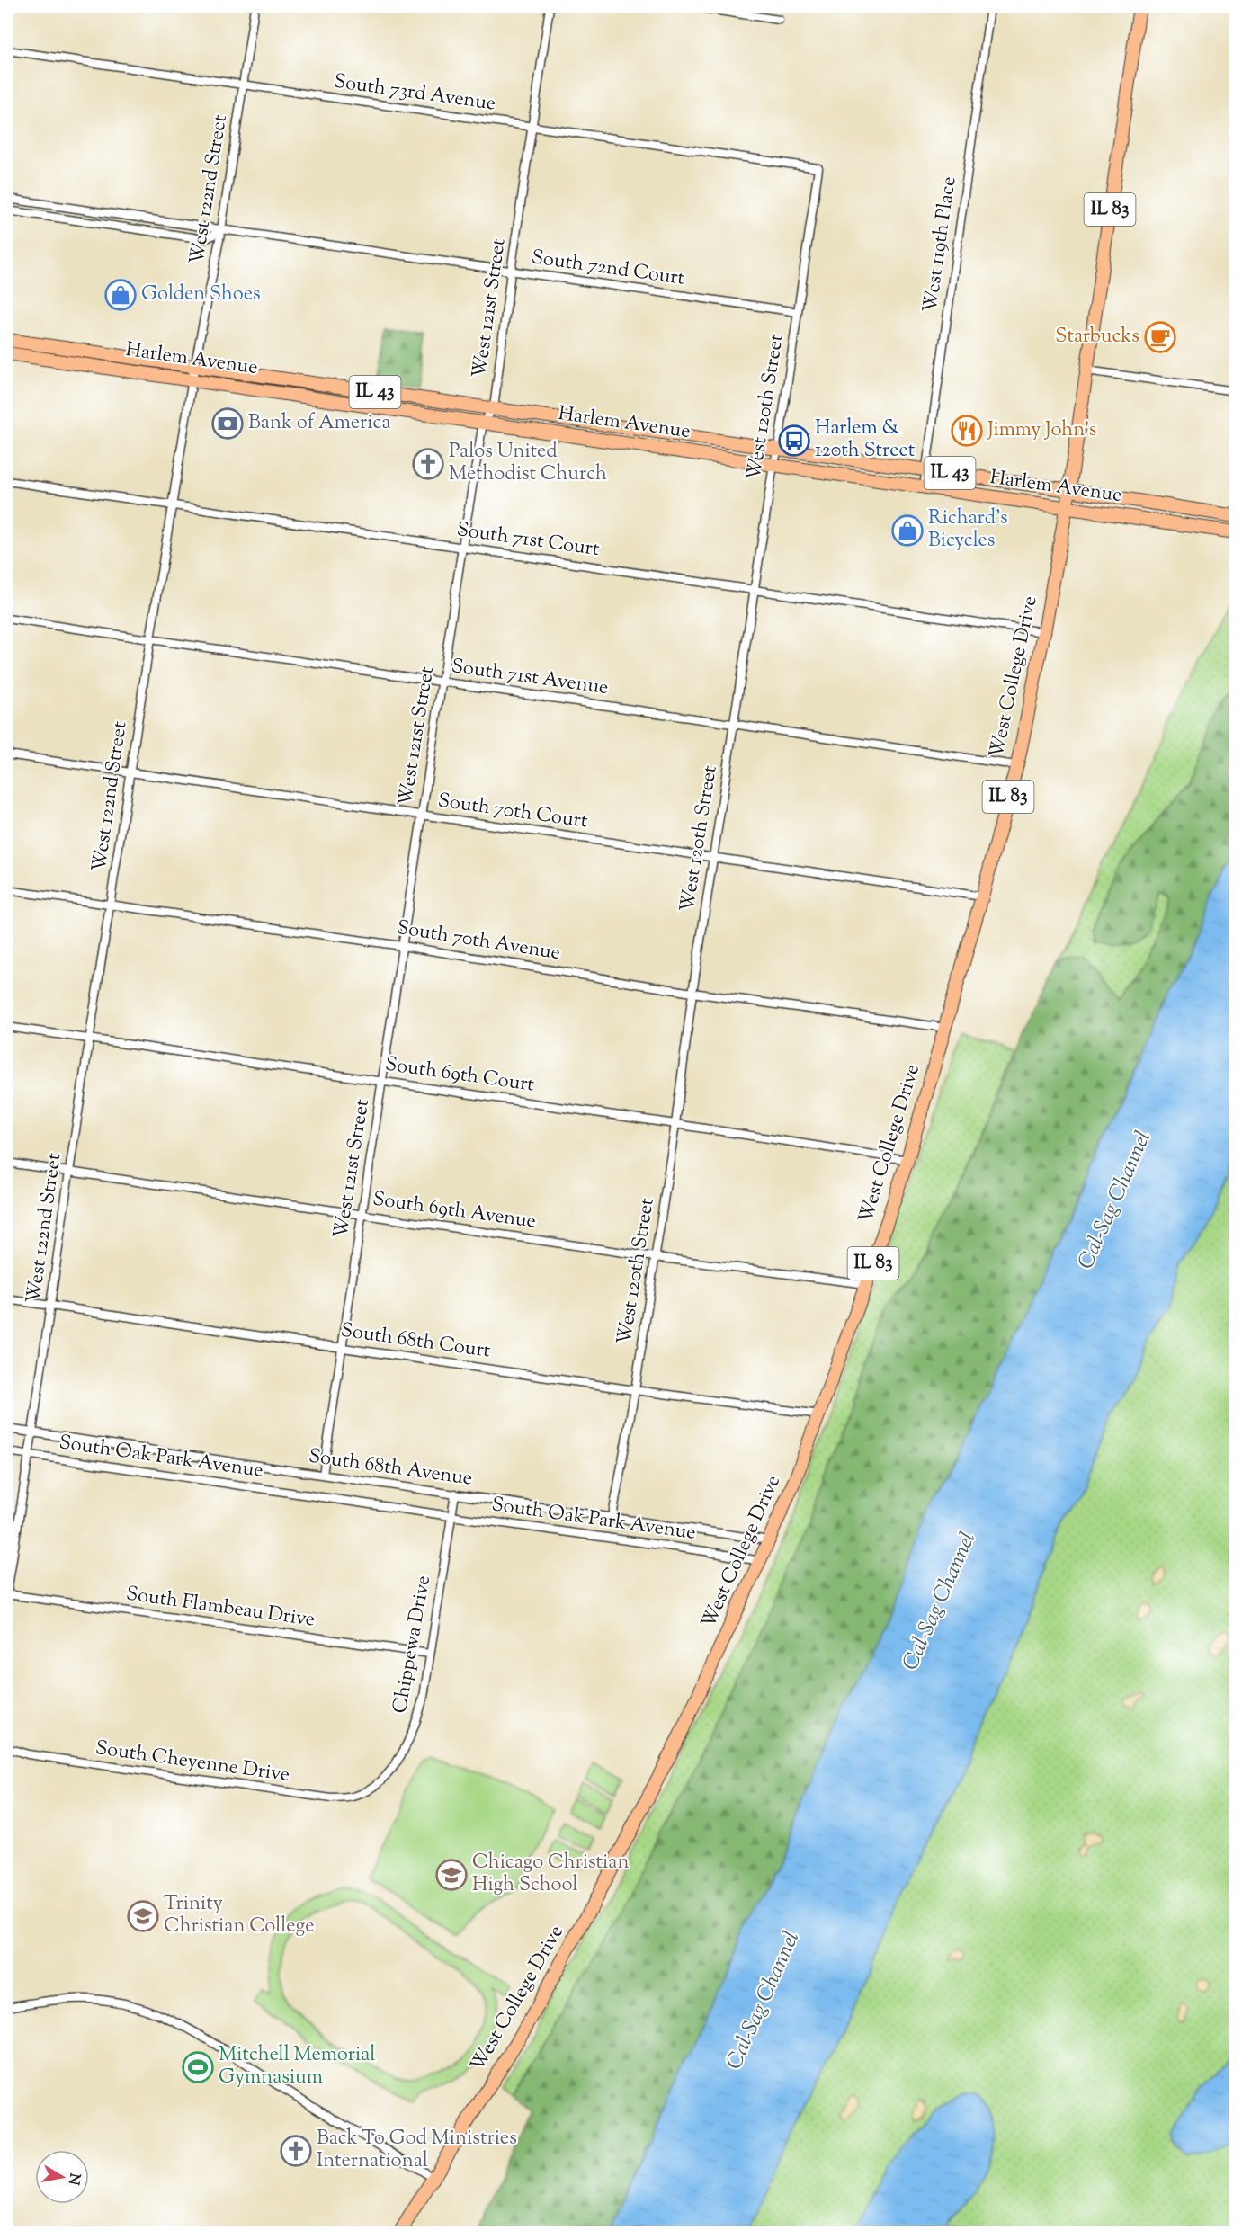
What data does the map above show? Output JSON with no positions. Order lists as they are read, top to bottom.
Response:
{
  "streets": {
    "main road": [
      "IL 83",
      "Harlem Avenue",
      "IL 43",
      "West College Drive"
    ],
    "street": [
      "South 73rd Avenue",
      "West 122nd Street",
      "West 119th Place",
      "South 72nd Court",
      "West 121st Street",
      "West 120th Street",
      "South 71st Court",
      "South 71st Avenue",
      "South 70th Court",
      "South 70th Avenue",
      "South 69th Court",
      "South 69th Avenue",
      "South 68th Court",
      "South Oak Park Avenue",
      "South 68th Avenue",
      "South Flambeau Drive",
      "Chippewa Drive",
      "South Cheyenne Drive"
    ]
  },
  "crossings": [
    ["South 73rd Avenue", "West 122nd Street"],
    ["South 73rd Avenue", "West 121st Street"],
    ["South 73rd Avenue", "West 120th Street"],
    ["West 122nd Street", "South 72nd Court"],
    ["West 122nd Street", "Harlem Avenue"],
    ["West 122nd Street", "South 71st Court"],
    ["West 122nd Street", "South 71st Avenue"],
    ["West 122nd Street", "South 70th Court"],
    ["West 122nd Street", "South 70th Avenue"],
    ["West 122nd Street", "South 69th Court"],
    ["West 122nd Street", "South 69th Avenue"],
    ["West 122nd Street", "South 68th Court"],
    ["West 122nd Street", "South Oak Park Avenue"],
    ["West 122nd Street", "South 68th Avenue"],
    ["West 122nd Street", "South Flambeau Drive"],
    ["West 119th Place", "Harlem Avenue"],
    ["South 72nd Court", "West 121st Street"],
    ["South 72nd Court", "West 120th Street"],
    ["West 121st Street", "Harlem Avenue"],
    ["West 121st Street", "South 71st Court"],
    ["West 121st Street", "South 71st Avenue"],
    ["West 121st Street", "South 70th Court"],
    ["West 121st Street", "South 70th Avenue"],
    ["West 121st Street", "South 69th Court"],
    ["West 121st Street", "South 69th Avenue"],
    ["West 121st Street", "South 68th Court"],
    ["West 121st Street", "South 68th Avenue"],
    ["Harlem Avenue", "West 120th Street"],
    ["Harlem Avenue", "West College Drive"],
    ["West 120th Street", "South 71st Court"],
    ["West 120th Street", "South 71st Avenue"],
    ["West 120th Street", "South 70th Court"],
    ["West 120th Street", "South 70th Avenue"],
    ["West 120th Street", "South 69th Court"],
    ["West 120th Street", "South 69th Avenue"],
    ["West 120th Street", "South 68th Court"],
    ["West 120th Street", "South 68th Avenue"],
    ["South 71st Court", "West College Drive"],
    ["West College Drive", "South 71st Avenue"],
    ["West College Drive", "South 70th Court"],
    ["West College Drive", "South 70th Avenue"],
    ["West College Drive", "South 69th Court"],
    ["West College Drive", "South 69th Avenue"],
    ["West College Drive", "South 68th Court"],
    ["West College Drive", "South Oak Park Avenue"],
    ["West College Drive", "South 68th Avenue"],
    ["South Oak Park Avenue", "Chippewa Drive"],
    ["South 68th Avenue", "Chippewa Drive"],
    ["South Flambeau Drive", "Chippewa Drive"],
    ["Chippewa Drive", "South Cheyenne Drive"]
  ],
  "water": ["Cal-Sag Channel"],
  "places": {
    "shop": ["Golden Shoes", "Richard's Bicycles"],
    "cafe": ["Starbucks"],
    "bank": ["Bank of America"],
    "restaurant": ["Jimmy John's"],
    "bus stop": ["Harlem & 120th Street"],
    "church": ["Palos United Methodist Church", "Back To God Ministries International"],
    "school or university": ["Chicago Christian High School", "Trinity Christian College"],
    "sports": ["Mitchell Memorial Gymnasium"]
  },
  "north": "right"
}
